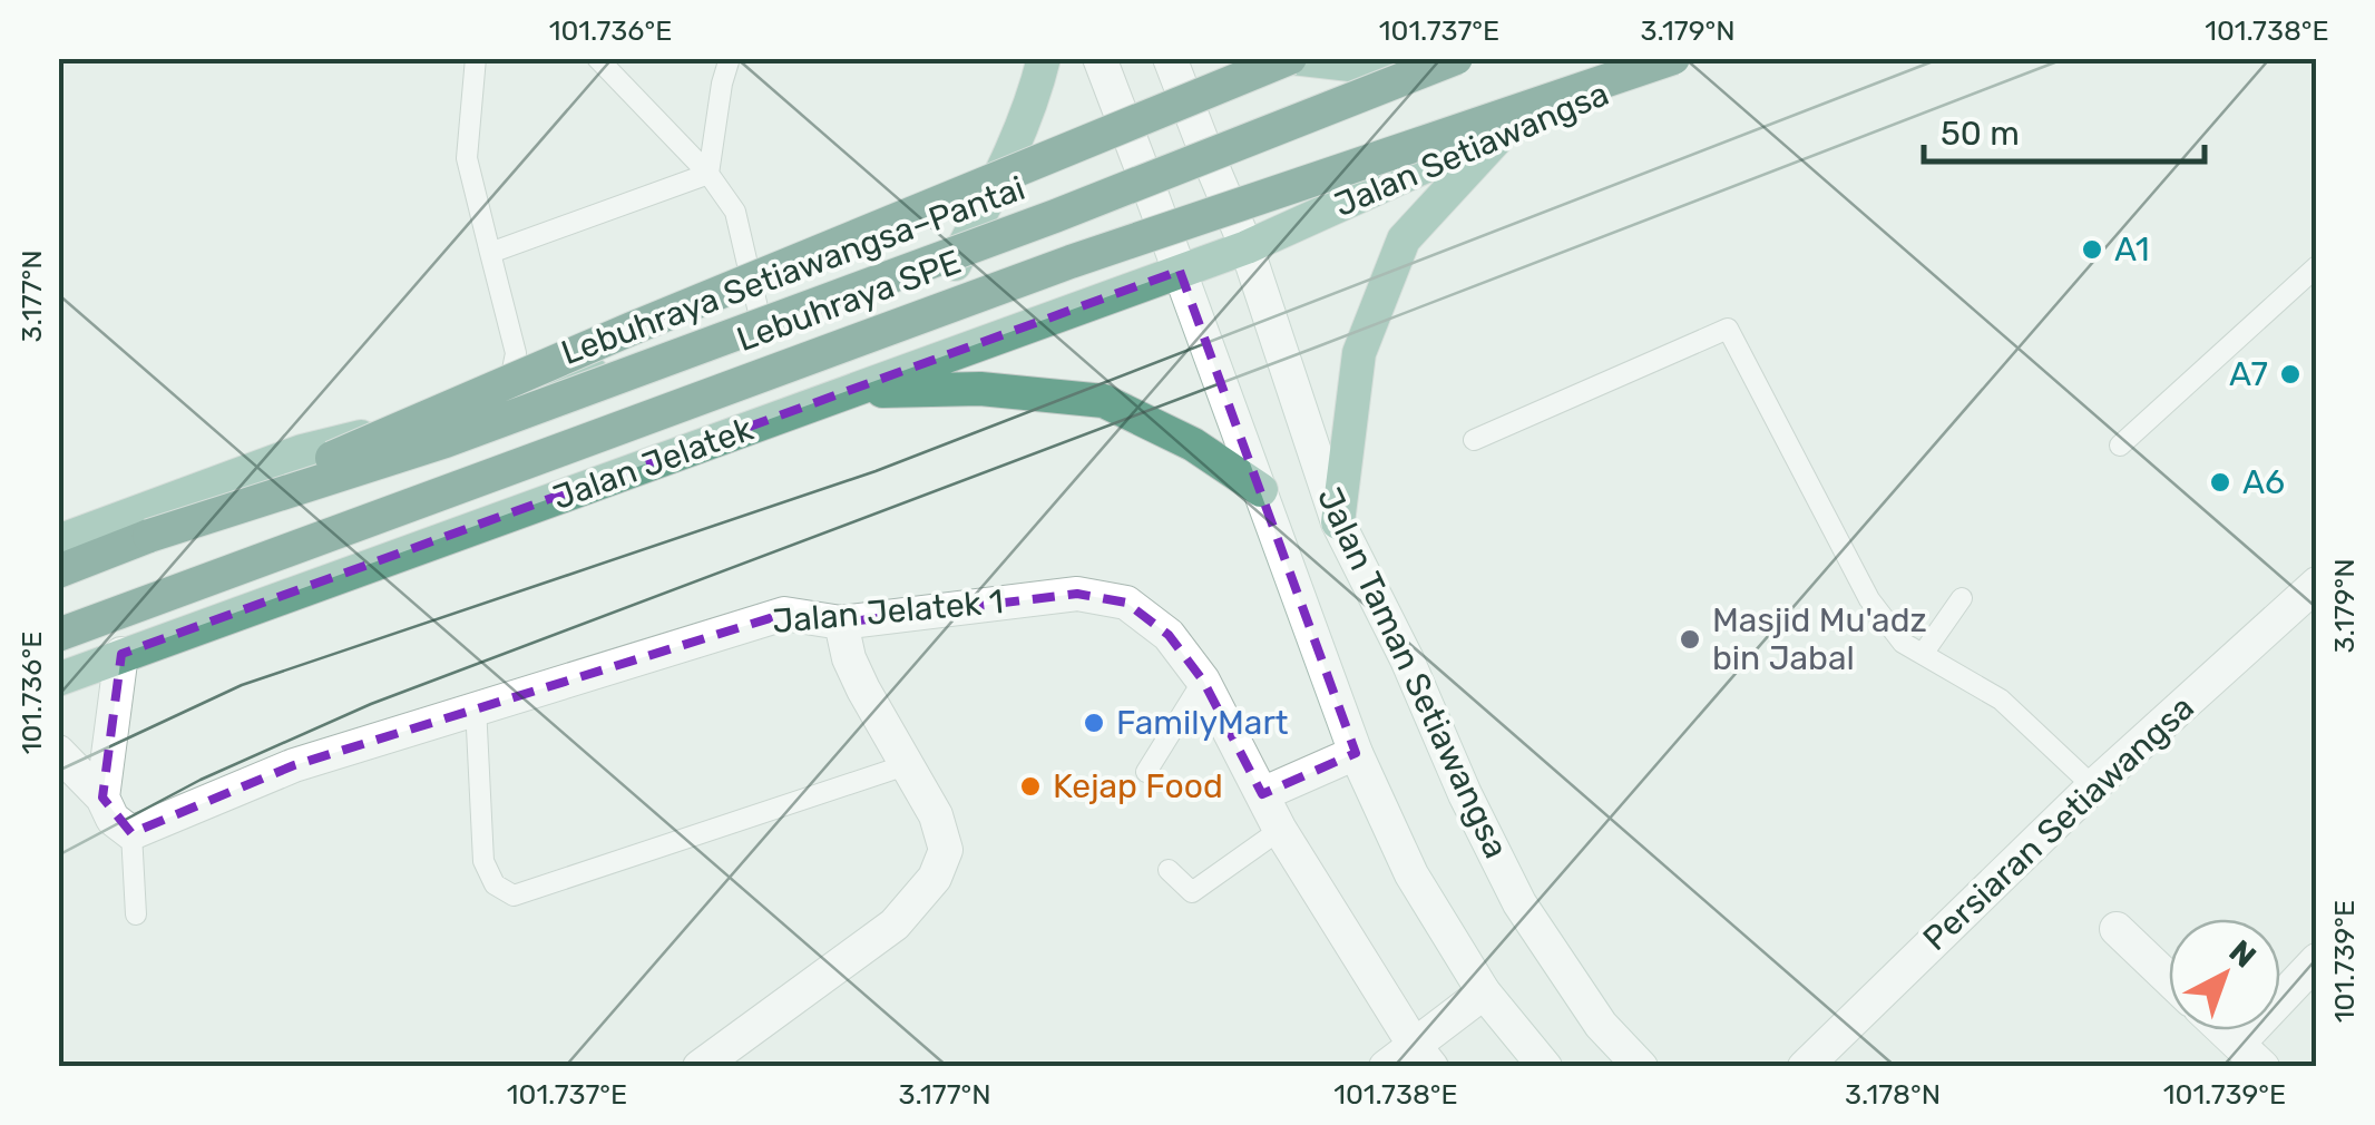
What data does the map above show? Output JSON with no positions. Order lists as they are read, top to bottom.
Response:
{
  "streets": {
    "highway": ["Lebuhraya Setiawangsa–Pantai", "Lebuhraya SPE"],
    "main road": ["Jalan Setiawangsa", "Jalan Jelatek"],
    "street": ["Jalan Jelatek 1", "Jalan Taman Setiawangsa", "Persiaran Setiawangsa"]
  },
  "crossings": [
    ["Jalan Setiawangsa", "Jalan Jelatek"],
    ["Jalan Setiawangsa", "Jalan Taman Setiawangsa"],
    ["Jalan Jelatek", "Jalan Taman Setiawangsa"]
  ],
  "places": [
    "A1",
    "A7",
    "A6",
    "Masjid Mu'adz bin Jabal",
    "FamilyMart",
    "Kejap Food"
  ],
  "scale_bar": "50 m",
  "north": "top right",
  "coordinates": [
    "101.736°E",
    "101.737°E",
    "3.179°N",
    "101.738°E",
    "3.177°N",
    "101.739°E",
    "3.178°N"
  ]
}
